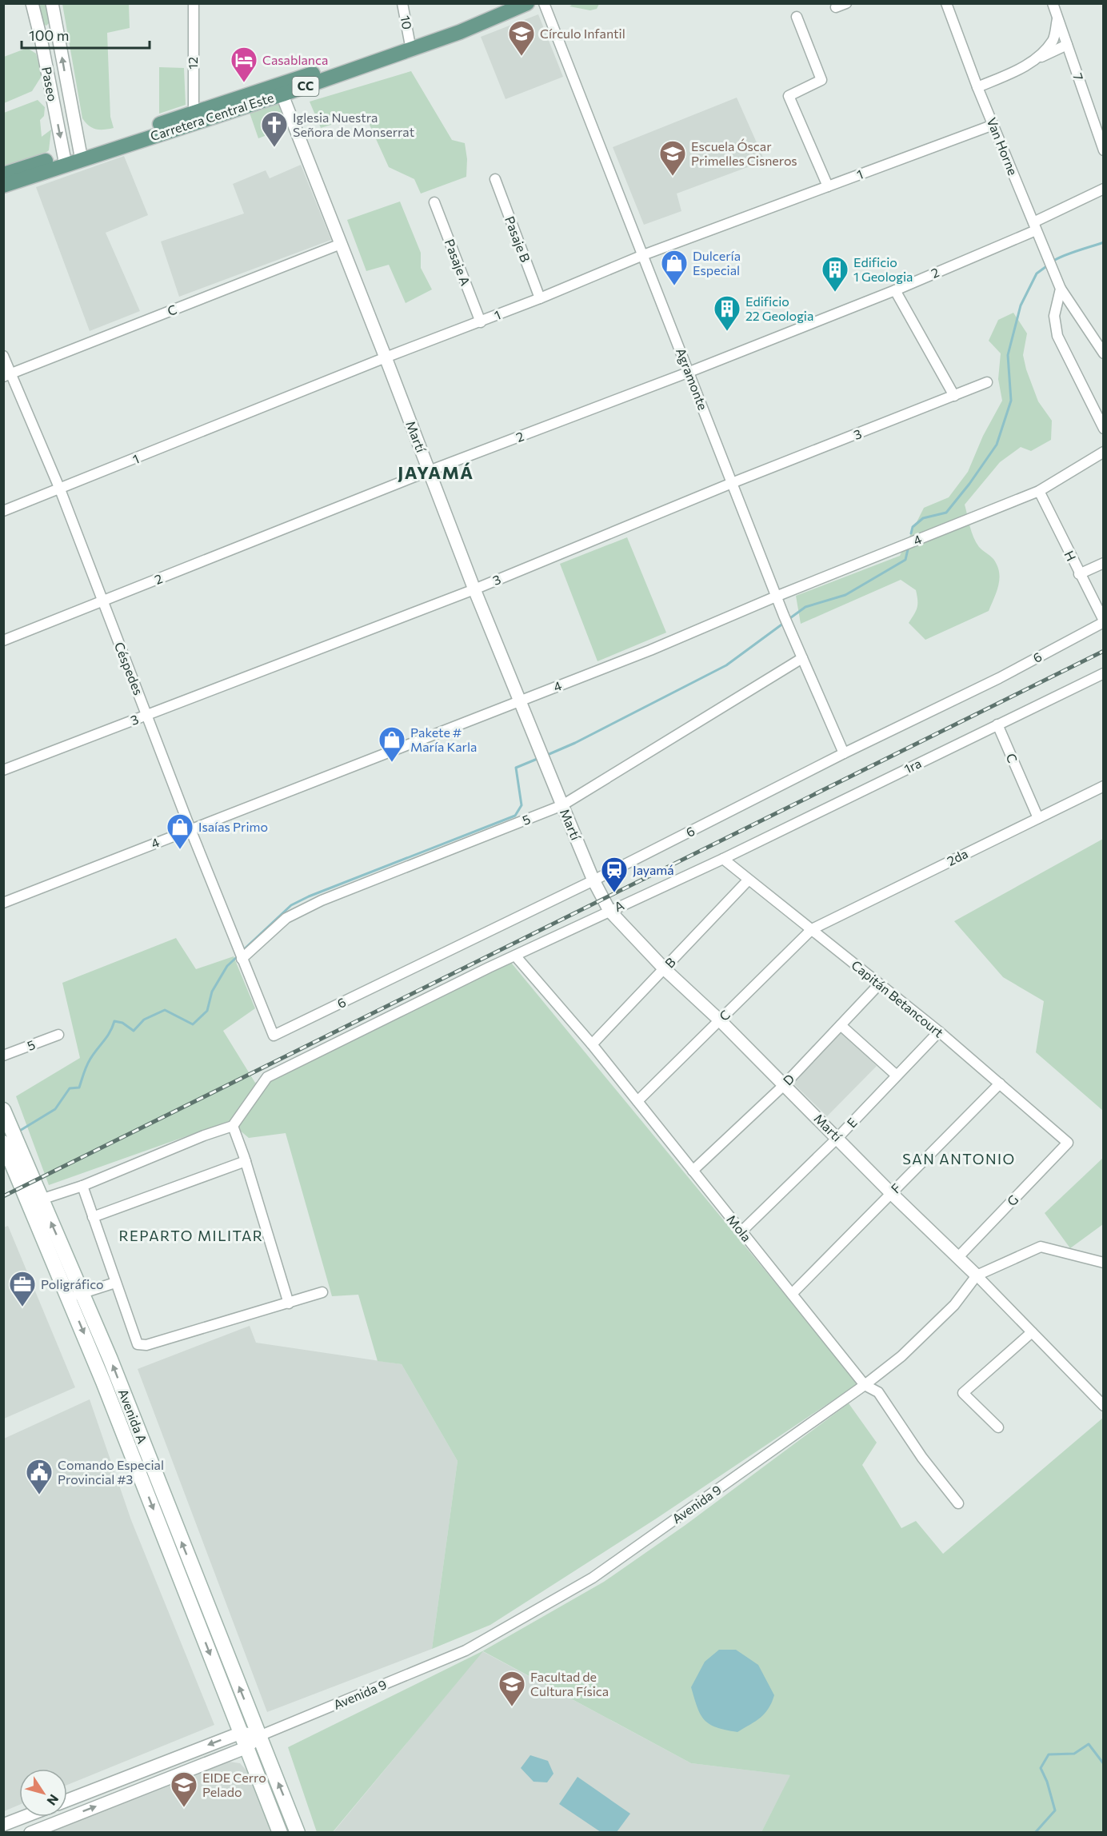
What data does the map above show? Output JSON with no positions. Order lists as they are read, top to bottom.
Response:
{
  "streets": {
    "main road": ["CC", "Carretera Central Este", "Avenida A"],
    "street": [
      "10",
      "12",
      "7",
      "Paseo",
      "Van Horne",
      "1",
      "Pasaje B",
      "Pasaje A",
      "2",
      "C",
      "Agramonte",
      "3",
      "Martí",
      "4",
      "H",
      "6",
      "Céspedes",
      "1ra",
      "5",
      "2da",
      "A",
      "B",
      "Capitán Betancourt",
      "D",
      "E",
      "F",
      "G",
      "Mola",
      "Avenida 9"
    ]
  },
  "crossings": [
    ["10", "Carretera Central Este"],
    ["12", "Carretera Central Este"],
    ["Paseo", "Carretera Central Este"],
    ["Carretera Central Este", "Martí"],
    ["Van Horne", "1"],
    ["Van Horne", "2"],
    ["1", "Pasaje B"],
    ["1", "Pasaje A"],
    ["1", "Agramonte"],
    ["1", "Martí"],
    ["1", "Céspedes"],
    ["2", "Agramonte"],
    ["2", "Martí"],
    ["2", "Céspedes"],
    ["C", "Martí"],
    ["C", "Céspedes"],
    ["C", "1ra"],
    ["C", "2da"],
    ["C", "Capitán Betancourt"],
    ["C", "Mola"],
    ["Agramonte", "3"],
    ["Agramonte", "4"],
    ["Agramonte", "6"],
    ["Agramonte", "5"],
    ["3", "Martí"],
    ["3", "Céspedes"],
    ["Martí", "4"],
    ["Martí", "6"],
    ["Martí", "5"],
    ["Martí", "A"],
    ["Martí", "B"],
    ["Martí", "D"],
    ["Martí", "E"],
    ["Martí", "F"],
    ["Martí", "G"],
    ["Martí", "Avenida 9"],
    ["4", "H"],
    ["4", "Céspedes"],
    ["H", "6"],
    ["6", "Céspedes"],
    ["Céspedes", "5"],
    ["1ra", "A"],
    ["1ra", "Capitán Betancourt"],
    ["2da", "Capitán Betancourt"],
    ["A", "Capitán Betancourt"],
    ["A", "Mola"],
    ["B", "Capitán Betancourt"],
    ["B", "Mola"],
    ["Capitán Betancourt", "D"],
    ["Capitán Betancourt", "E"],
    ["Capitán Betancourt", "F"],
    ["Capitán Betancourt", "G"],
    ["D", "Mola"],
    ["E", "Mola"],
    ["F", "Mola"],
    ["Mola", "Avenida 9"],
    ["Avenida A", "Avenida 9"]
  ],
  "districts": ["JAYAMÁ", "SAN ANTONIO", "REPARTO MILITAR"],
  "places": {
    "school or university": [
      "Círculo Infantil",
      "Escuela Óscar Primelles Cisneros",
      "Facultad de Cultura Física",
      "EIDE Cerro Pelado"
    ],
    "hotel": ["Casablanca"],
    "church": ["Iglesia Nuestra Señora de Monserrat"],
    "shop": ["Dulcería Especial", "Pakete # María Karla", "Isaías Primo"],
    "building": ["Edificio 1 Geologia", "Edificio 22 Geologia"],
    "station": ["Jayamá"],
    "office": ["Poligráfico"],
    "public building": ["Comando Especial Provincial #3"]
  },
  "scale_bar": "100 m",
  "north": "bottom right"
}
